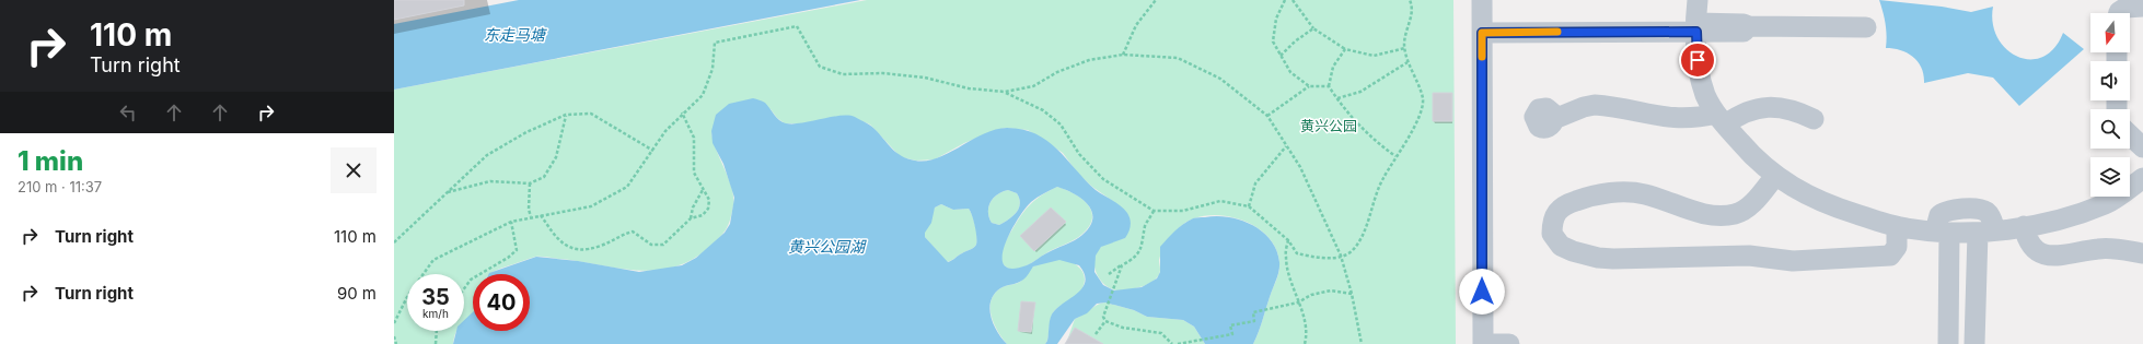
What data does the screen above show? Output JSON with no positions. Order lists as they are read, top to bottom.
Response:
{
  "water": ["东走马塘", "黄兴公园湖"],
  "parks": ["黄兴公园"],
  "north": "bottom",
  "page": {
    "turn": ["110 m", "Turn right"],
    "heading": ["1 min", "210 m · 11:37"],
    "list": [
      {
        "name": "Turn right",
        "value": "110 m"
      },
      {
        "name": "Turn right",
        "value": "90 m"
      }
    ],
    "speed": "35 km/h",
    "limit": "40"
  }
}
